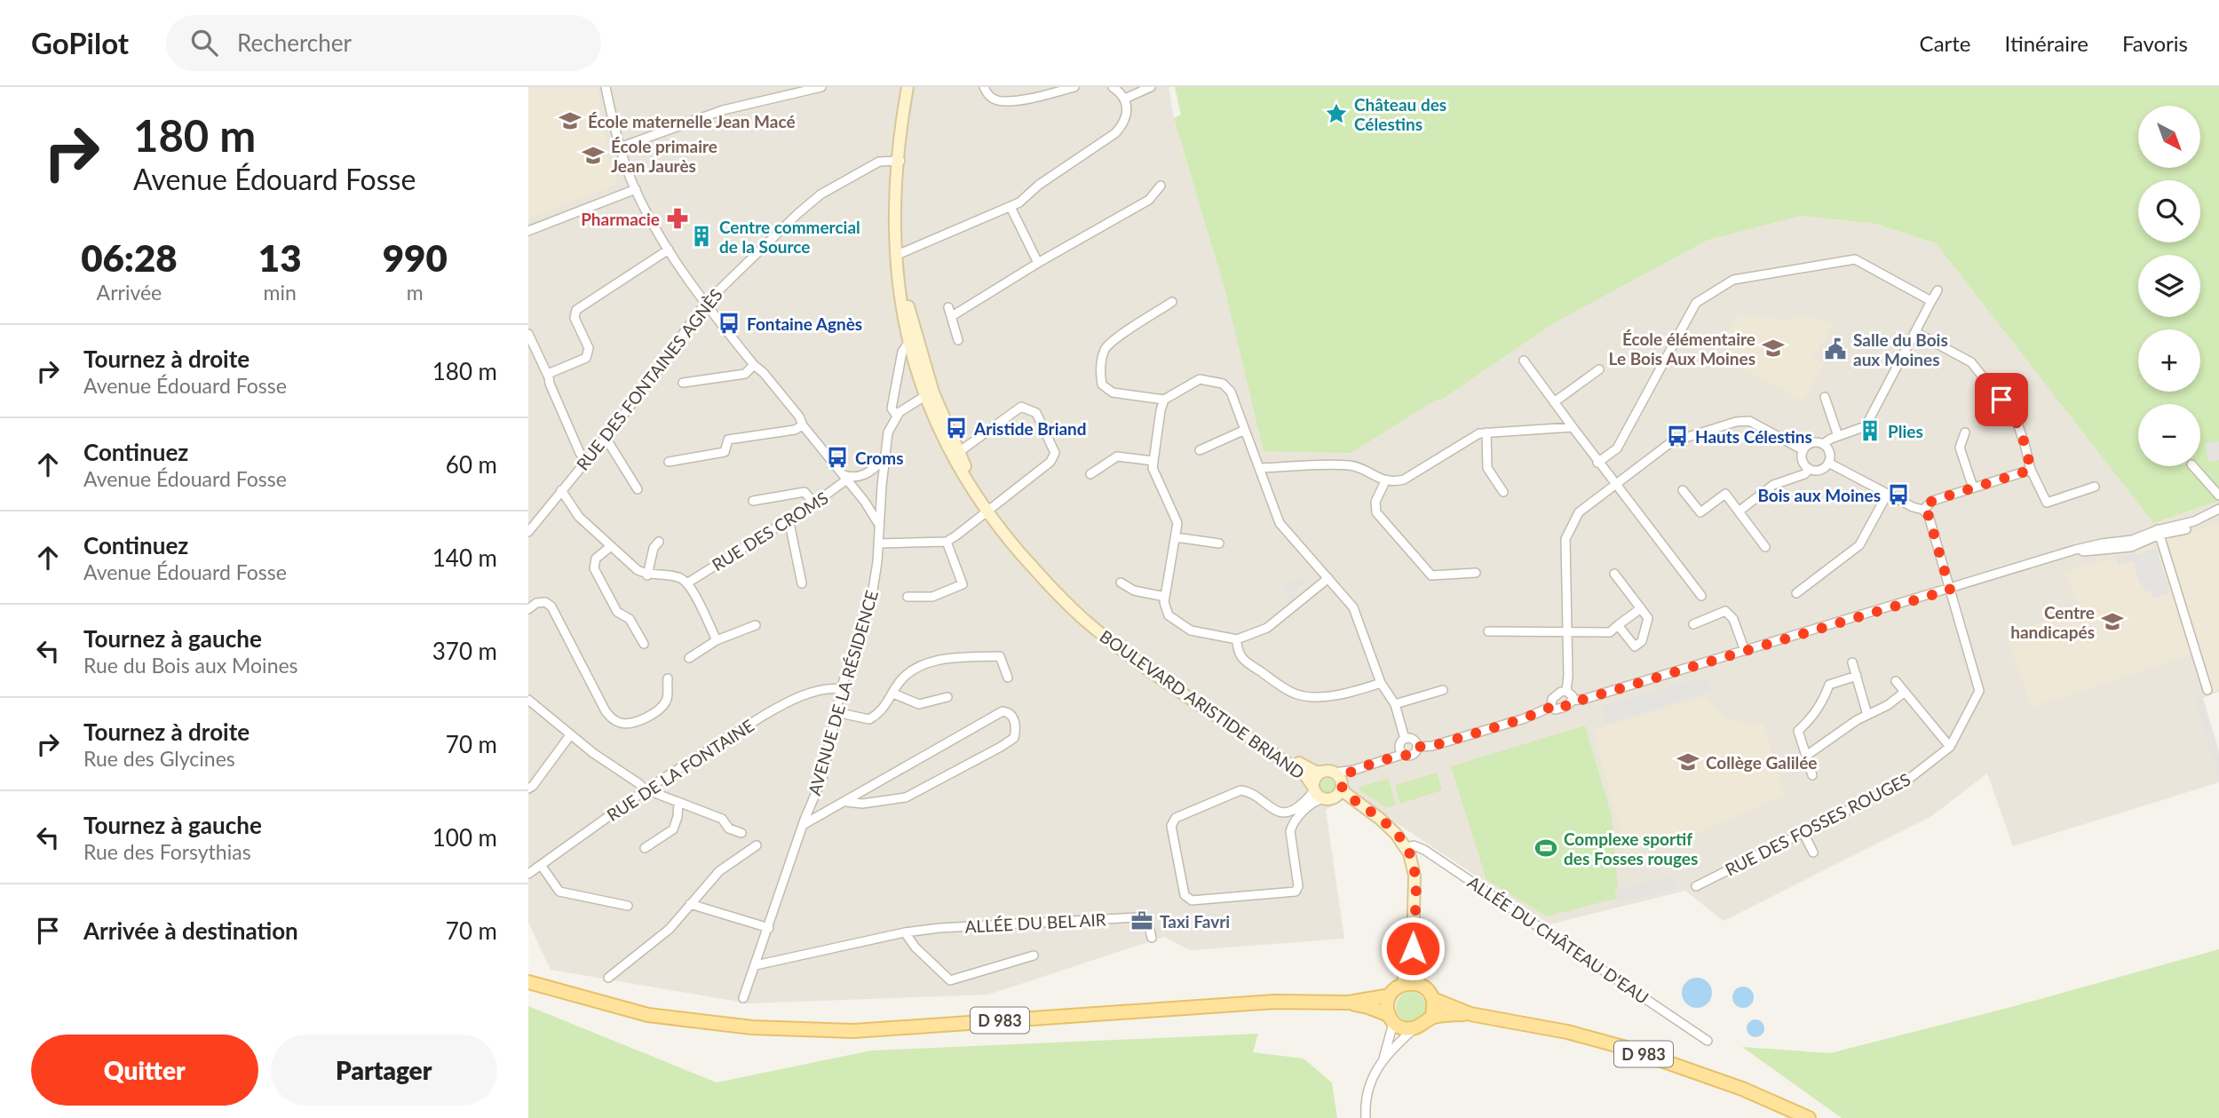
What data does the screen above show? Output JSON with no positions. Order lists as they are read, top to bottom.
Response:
{
  "streets": {
    "main road": ["BOULEVARD ARISTIDE BRIAND", "D 983"],
    "street": [
      "RUE DES FONTAINES AGNÈS",
      "RUE DES CROMS",
      "AVENUE DE LA RÉSIDENCE",
      "RUE DE LA FONTAINE",
      "RUE DES FOSSES ROUGES",
      "ALLÉE DU BEL AIR",
      "ALLÉE DU CHÂTEAU D'EAU"
    ]
  },
  "crossings": [
    ["RUE DES FONTAINES AGNÈS", "BOULEVARD ARISTIDE BRIAND"],
    ["AVENUE DE LA RÉSIDENCE", "BOULEVARD ARISTIDE BRIAND"],
    ["AVENUE DE LA RÉSIDENCE", "RUE DE LA FONTAINE"],
    ["AVENUE DE LA RÉSIDENCE", "ALLÉE DU BEL AIR"],
    ["BOULEVARD ARISTIDE BRIAND", "ALLÉE DU CHÂTEAU D'EAU"],
    ["BOULEVARD ARISTIDE BRIAND", "D 983"]
  ],
  "places": {
    "place": ["Château des Célestins"],
    "school or university": [
      "École maternelle Jean Macé",
      "École primaire Jean Jaurès",
      "École élémentaire Le Bois Aux Moines",
      "Centre handicapés",
      "Collège Galilée"
    ],
    "pharmacy": ["Pharmacie"],
    "building": ["Centre commercial de la Source", "Plies"],
    "bus stop": [
      "Fontaine Agnès",
      "Aristide Briand",
      "Hauts Célestins",
      "Croms",
      "Bois aux Moines"
    ],
    "public building": ["Salle du Bois aux Moines"],
    "sports": ["Complexe sportif des Fosses rouges"],
    "office": ["Taxi Favri"]
  },
  "north": "bottom right",
  "page": {
    "header": "GoPilot",
    "search": "Rechercher",
    "nav": ["Carte", "Itinéraire", "Favoris"],
    "turn": ["180 m", "Avenue Édouard Fosse"],
    "map_buttons": ["+", "−"],
    "eta": [
      "06:28",
      "Arrivée",
      "13",
      "min",
      "990",
      "m"
    ],
    "list": [
      {
        "name": "Tournez à droite",
        "note": "Avenue Édouard Fosse",
        "value": "180 m"
      },
      {
        "name": "Continuez",
        "note": "Avenue Édouard Fosse",
        "value": "60 m"
      },
      {
        "name": "Continuez",
        "note": "Avenue Édouard Fosse",
        "value": "140 m"
      },
      {
        "name": "Tournez à gauche",
        "note": "Rue du Bois aux Moines",
        "value": "370 m"
      },
      {
        "name": "Tournez à droite",
        "note": "Rue des Glycines",
        "value": "70 m"
      },
      {
        "name": "Tournez à gauche",
        "note": "Rue des Forsythias",
        "value": "100 m"
      },
      {
        "name": "Arrivée à destination",
        "value": "70 m"
      }
    ],
    "buttons": ["Quitter", "Partager"]
  }
}
